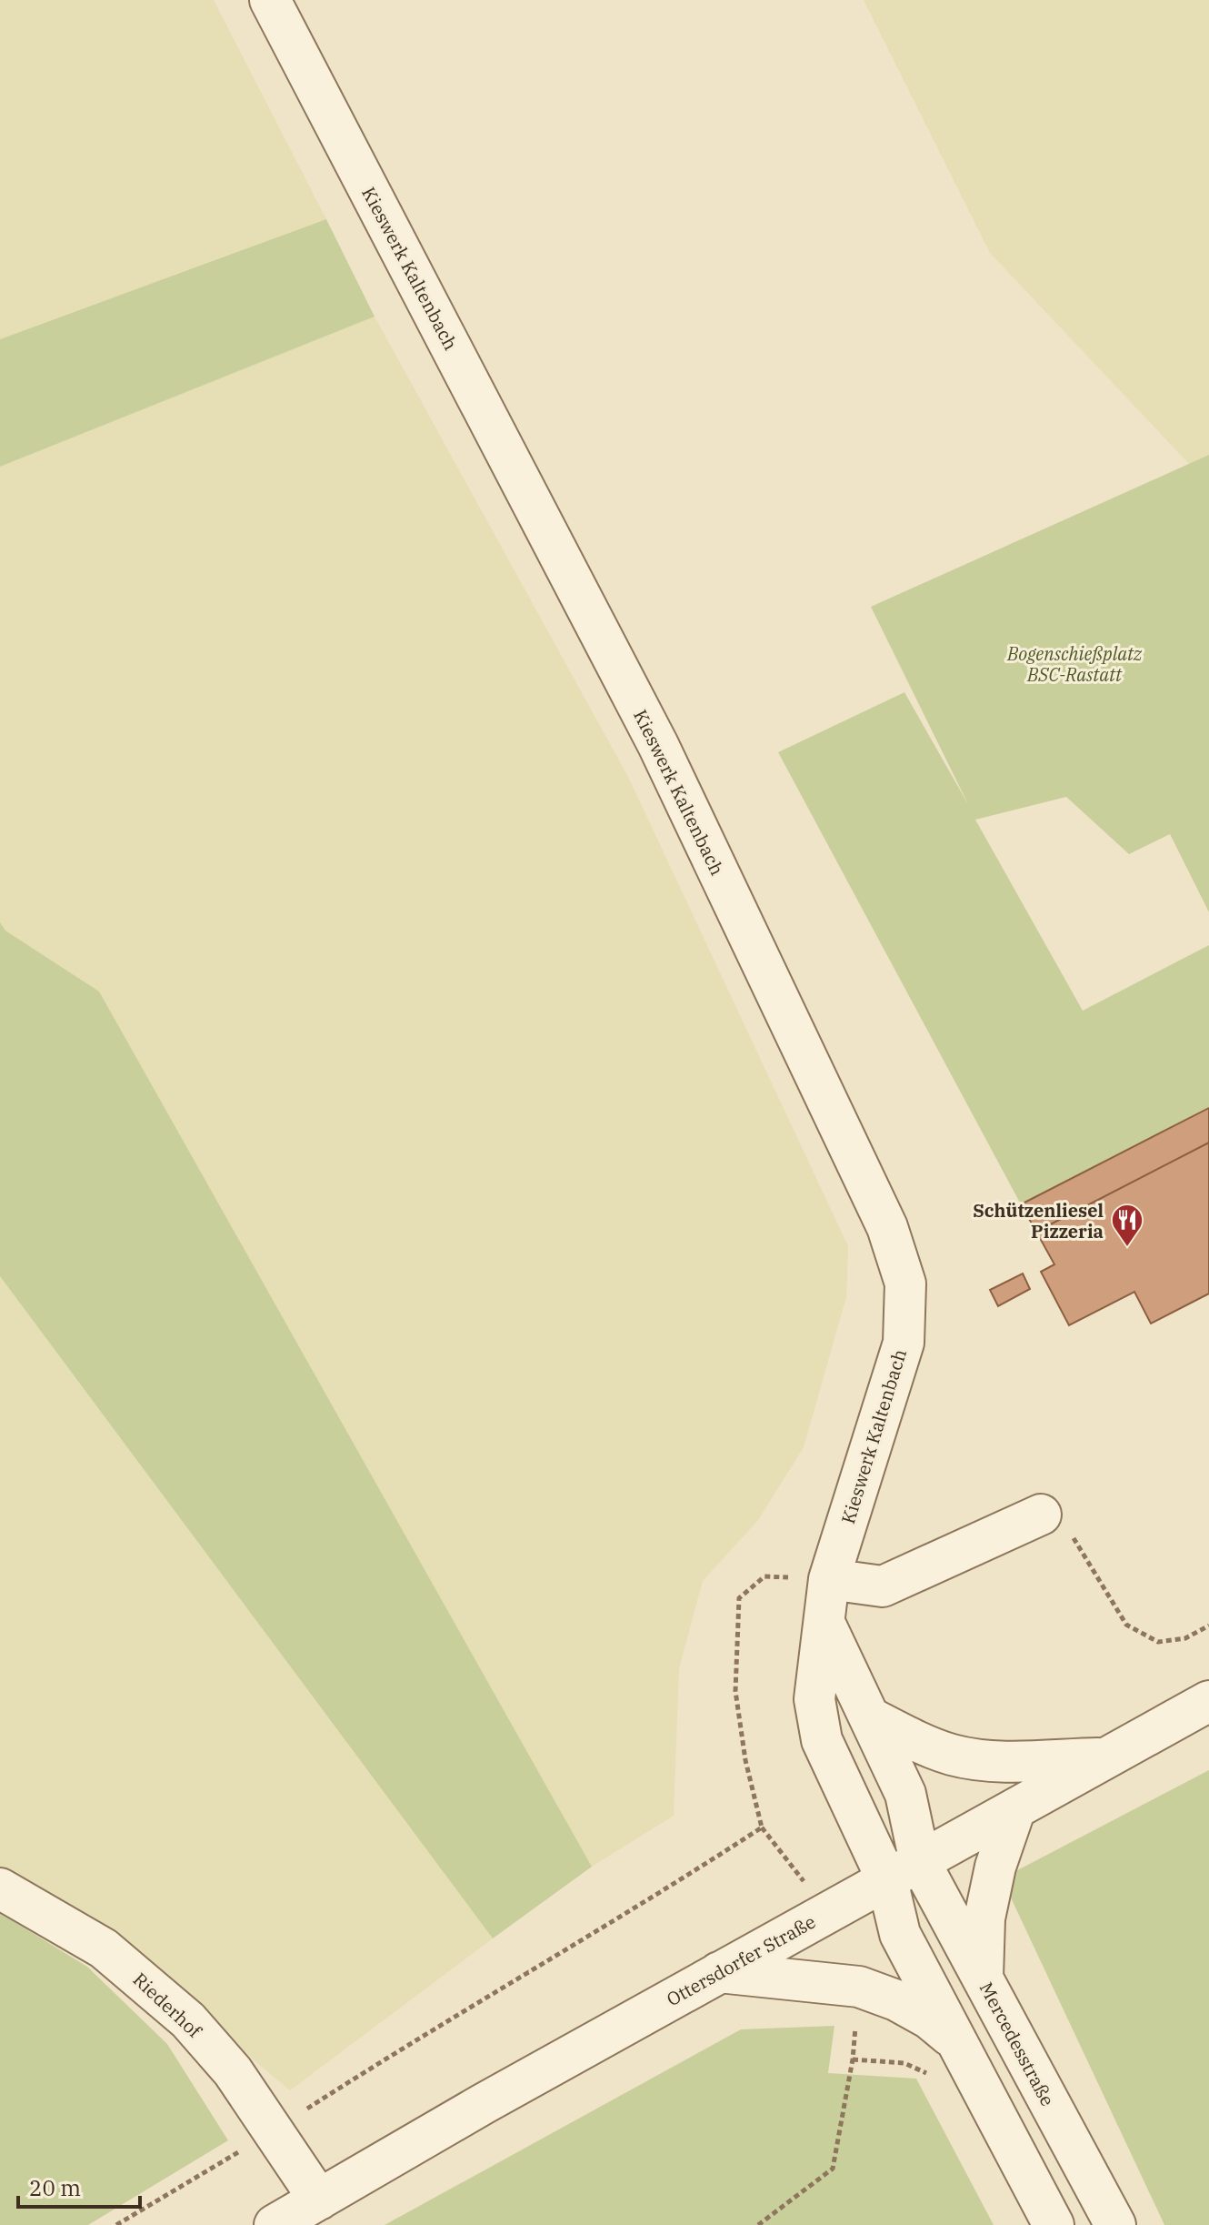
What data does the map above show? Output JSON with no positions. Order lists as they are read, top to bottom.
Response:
{
  "streets": {
    "street": [
      "Kieswerk Kaltenbach",
      "Ottersdorfer Straße",
      "Riederhof",
      "Mercedesstraße"
    ]
  },
  "crossings": [
    ["Kieswerk Kaltenbach", "Ottersdorfer Straße"],
    ["Kieswerk Kaltenbach", "Mercedesstraße"],
    ["Ottersdorfer Straße", "Riederhof"],
    ["Ottersdorfer Straße", "Mercedesstraße"]
  ],
  "parks": ["Bogenschießplatz BSC-Rastatt"],
  "places": {
    "restaurant": ["Schützenliesel Pizzeria"]
  },
  "scale_bar": "20 m"
}
